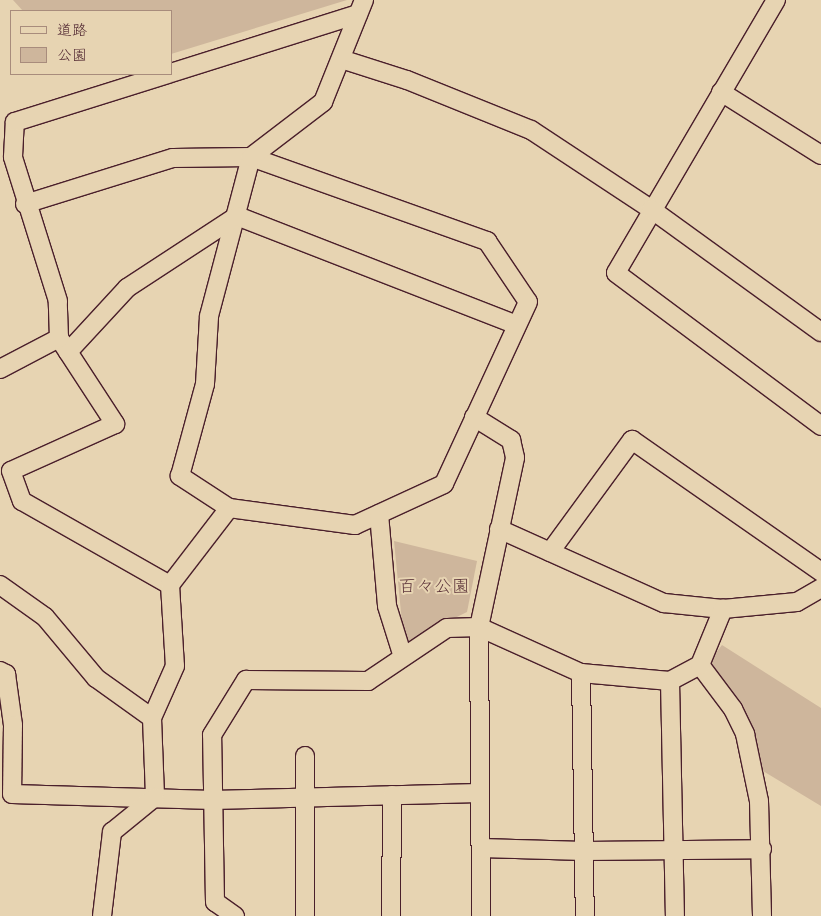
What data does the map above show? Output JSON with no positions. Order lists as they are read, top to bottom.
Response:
{
  "parks": ["百々公園"],
  "legend": ["道路", "公園"]
}
